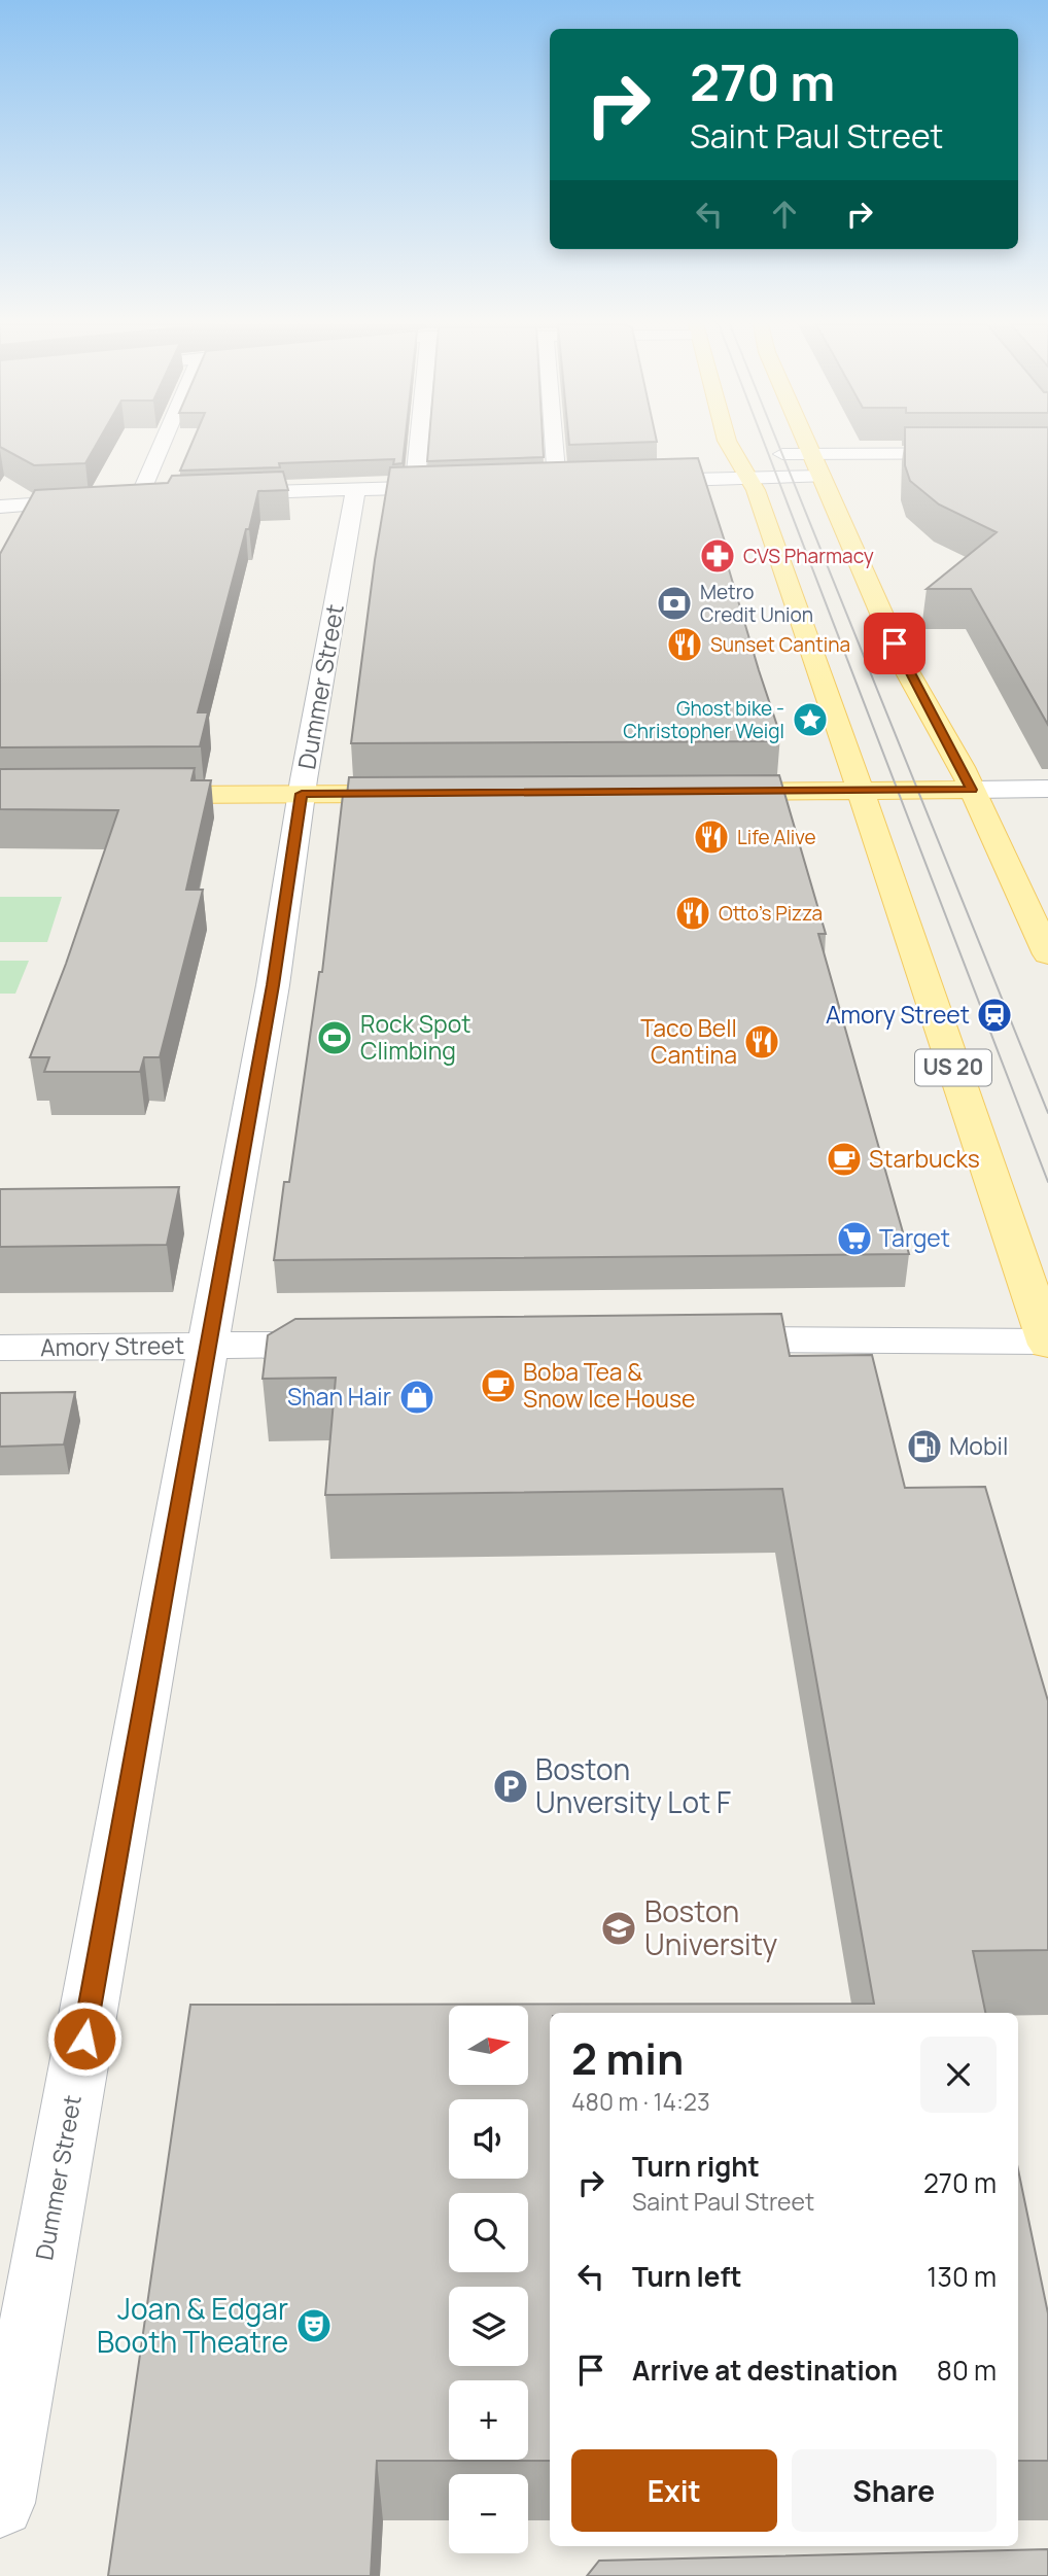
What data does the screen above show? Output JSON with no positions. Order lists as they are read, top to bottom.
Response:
{
  "streets": {
    "main road": ["US 20"],
    "street": ["Dummer Street", "Amory Street"]
  },
  "crossings": [
    ["Dummer Street", "Amory Street"]
  ],
  "places": {
    "pharmacy": ["CVS Pharmacy"],
    "bank": ["Metro Credit Union"],
    "restaurant": [
      "Sunset Cantina",
      "Life Alive",
      "Otto's Pizza",
      "Taco Bell Cantina"
    ],
    "place": ["Ghost bike - Christopher Weigl"],
    "station": ["Amory Street"],
    "sports": ["Rock Spot Climbing"],
    "cafe": ["Starbucks", "Boba Tea & Snow Ice House"],
    "supermarket": ["Target"],
    "shop": ["Shan Hair"],
    "fuel station": ["Mobil"],
    "parking": ["Boston Unversity Lot F"],
    "school or university": ["Boston University"],
    "theatre": ["Joan & Edgar Booth Theatre"]
  },
  "north": "right",
  "page": {
    "turn": ["270 m", "Saint Paul Street"],
    "map_buttons": ["+", "−"],
    "heading": ["2 min", "480 m · 14:23"],
    "list": [
      {
        "name": "Turn right",
        "note": "Saint Paul Street",
        "value": "270 m"
      },
      {
        "name": "Turn left",
        "value": "130 m"
      },
      {
        "name": "Arrive at destination",
        "value": "80 m"
      }
    ],
    "buttons": ["Exit", "Share"]
  }
}
